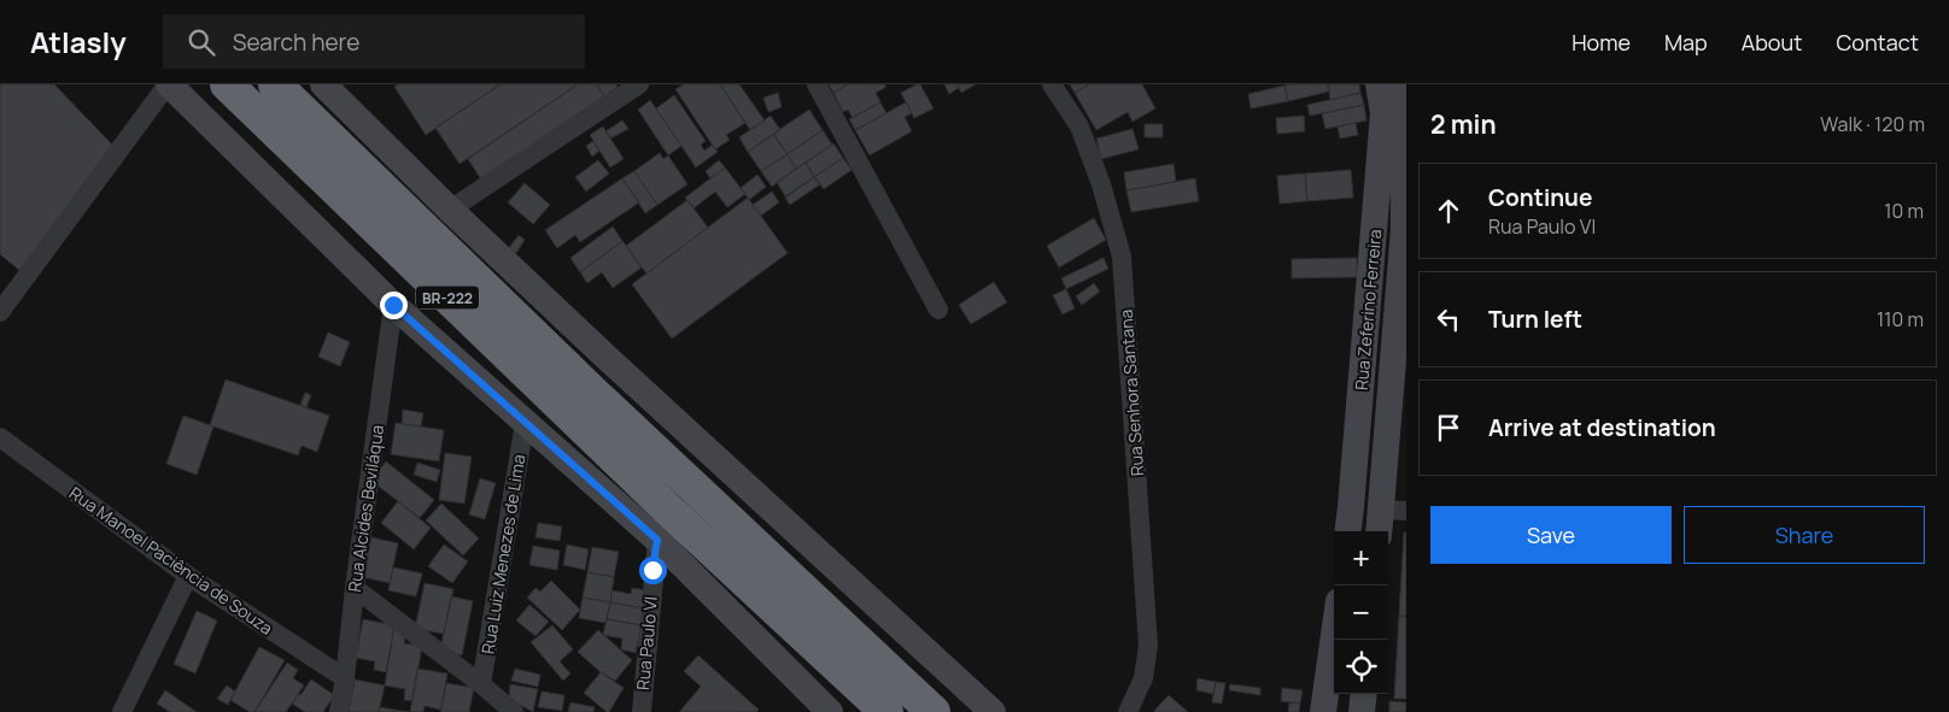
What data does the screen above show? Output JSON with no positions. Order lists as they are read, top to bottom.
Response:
{
  "streets": {
    "highway": ["BR-222"],
    "main road": ["Rua Zeferino Ferreira"],
    "street": [
      "Rua Senhora Santana",
      "Rua Alcides Beviláqua",
      "Rua Luiz Menezes de Lima",
      "Rua Manoel Paciência de Souza",
      "Rua Paulo VI"
    ]
  },
  "crossings": [
    ["BR-222", "Rua Paulo VI"],
    ["Rua Alcides Beviláqua", "Rua Manoel Paciência de Souza"]
  ],
  "page": {
    "header": "Atlasly",
    "search": "Search here",
    "nav": [
      "Home",
      "Map",
      "About",
      "Contact"
    ],
    "heading": ["2 min", "Walk · 120 m"],
    "list": [
      ["Continue", "Rua Paulo VI", "10 m"],
      ["Turn left", "110 m"],
      "Arrive at destination"
    ],
    "buttons": ["Save", "Share"],
    "map_buttons": ["+", "−"]
  }
}
